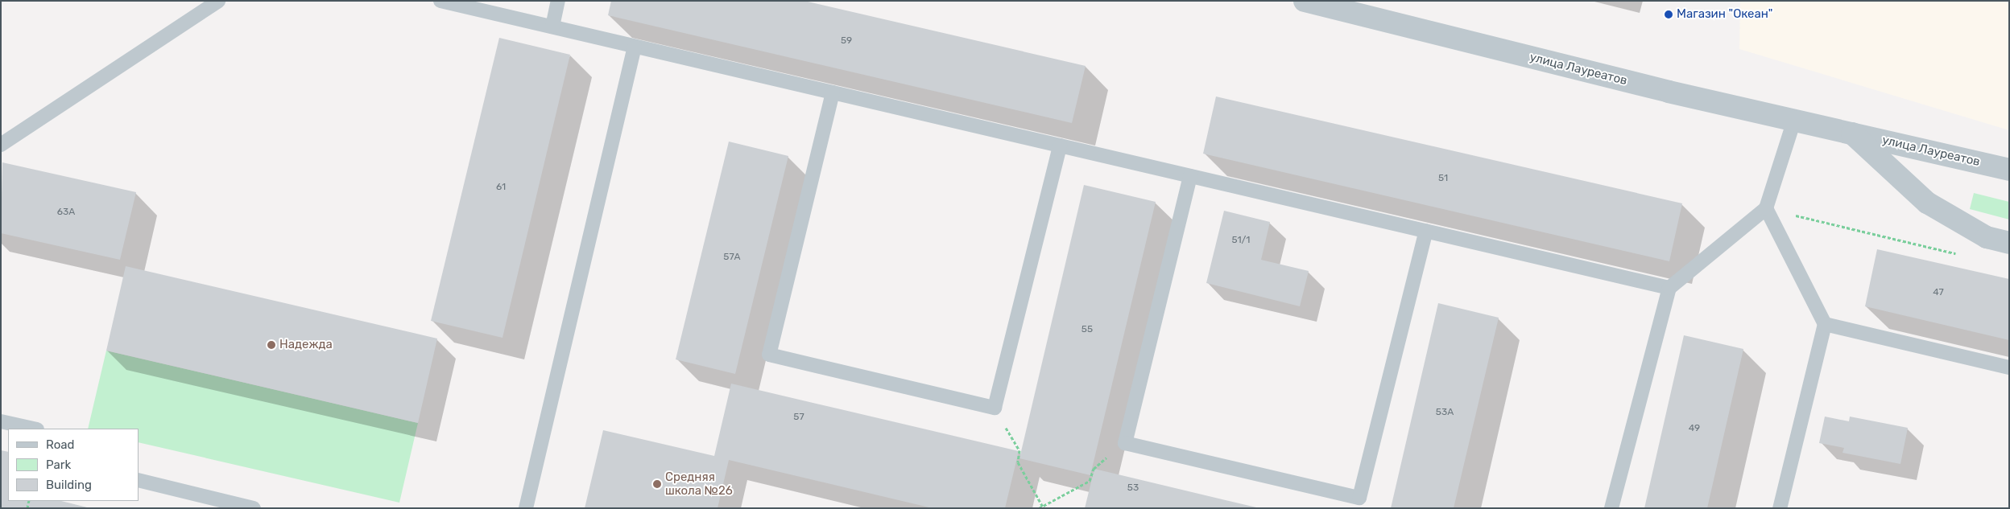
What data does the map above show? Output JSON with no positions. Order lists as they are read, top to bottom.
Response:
{
  "streets": {
    "street": ["улица Лауреатов"]
  },
  "places": ["Магазин \"Океан\"", "Надежда", "Средняя школа №26"],
  "house_numbers": [
    "59",
    "51",
    "61",
    "63А",
    "51/1",
    "57А",
    "47",
    "55",
    "53А",
    "57",
    "49",
    "53"
  ],
  "legend": ["Road", "Park", "Building"]
}
